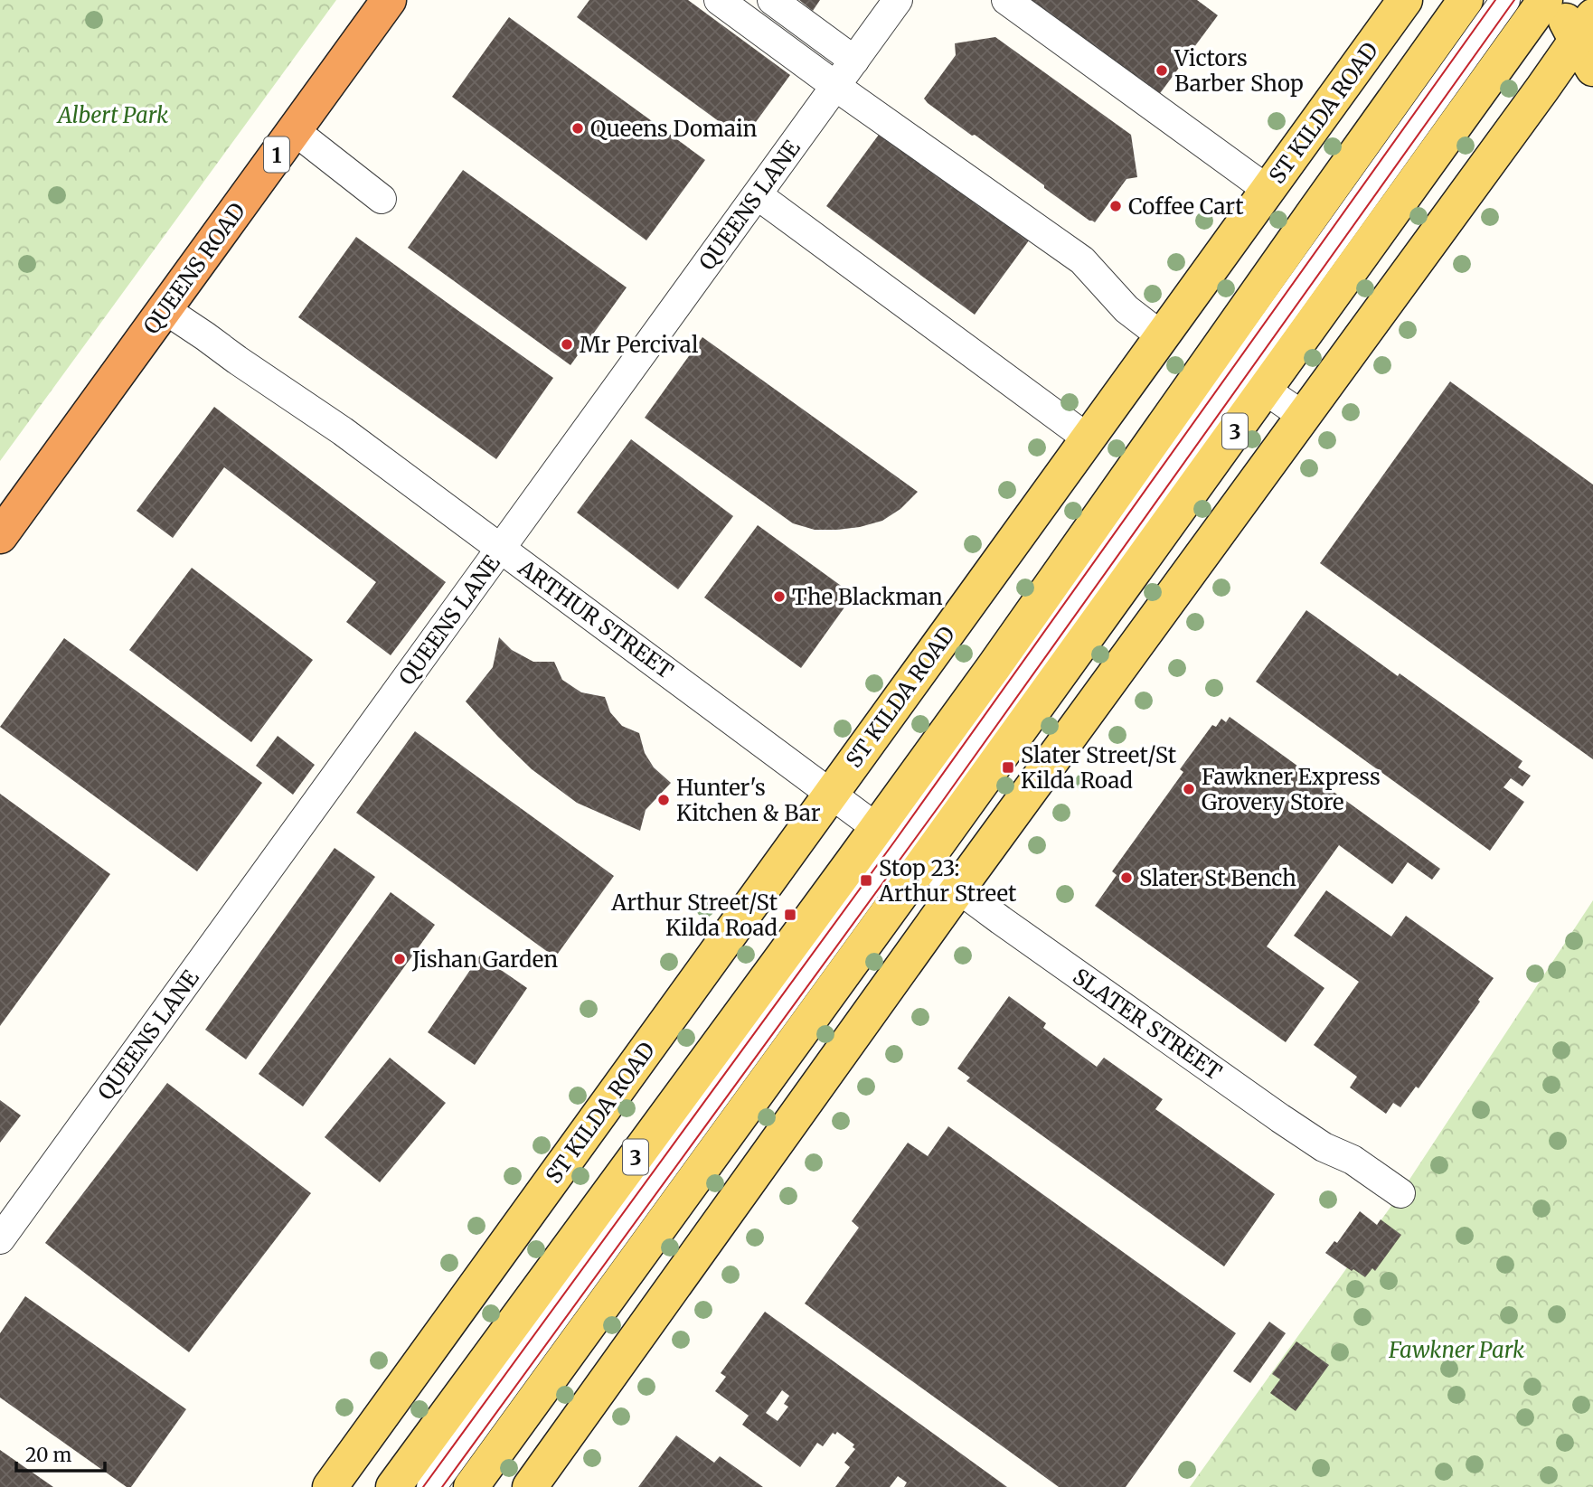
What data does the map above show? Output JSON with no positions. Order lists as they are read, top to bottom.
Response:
{
  "streets": {
    "highway": ["1", "QUEENS ROAD"],
    "main road": ["ST KILDA ROAD", "3"],
    "street": ["QUEENS LANE", "ARTHUR STREET", "SLATER STREET"]
  },
  "crossings": [
    ["ST KILDA ROAD", "ARTHUR STREET"],
    ["QUEENS LANE", "ARTHUR STREET"],
    ["QUEENS ROAD", "ARTHUR STREET"],
    ["3", "ARTHUR STREET"],
    ["3", "SLATER STREET"],
    ["ARTHUR STREET", "SLATER STREET"]
  ],
  "parks": ["Albert Park", "Fawkner Park"],
  "places": {
    "other": [
      "Victors Barber Shop",
      "Queens Domain",
      "Coffee Cart",
      "Mr Percival",
      "The Blackman",
      "Fawkner Express Grovery Store",
      "Hunter's Kitchen & Bar",
      "Slater St Bench",
      "Jishan Garden"
    ],
    "transit": ["Slater Street/St Kilda Road", "Stop 23: Arthur Street", "Arthur Street/St Kilda Road"]
  },
  "scale_bar": "20 m"
}
